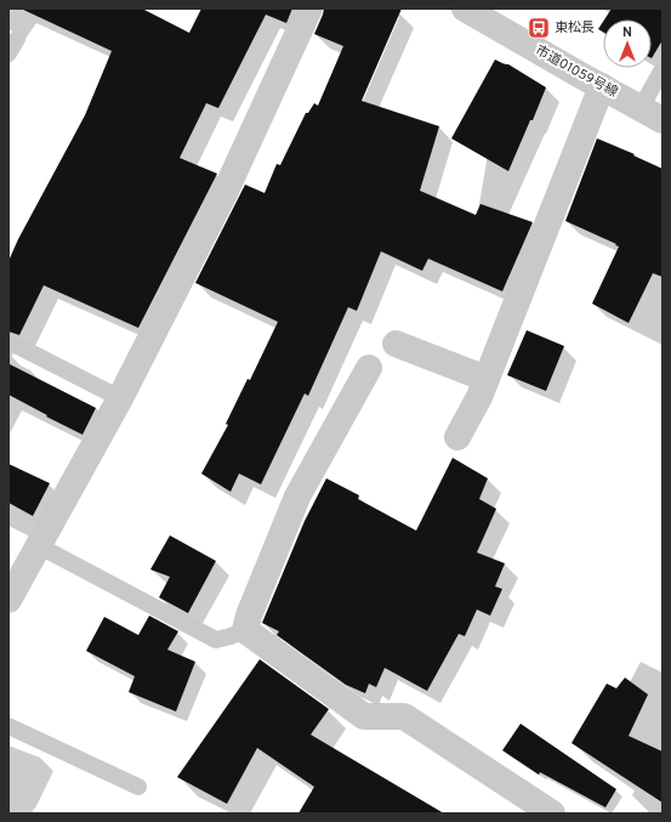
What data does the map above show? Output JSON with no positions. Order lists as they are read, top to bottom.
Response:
{
  "streets": {
    "street": ["市道01059号線"]
  },
  "places": {
    "bus stop": ["東松長"]
  },
  "north": "top"
}
